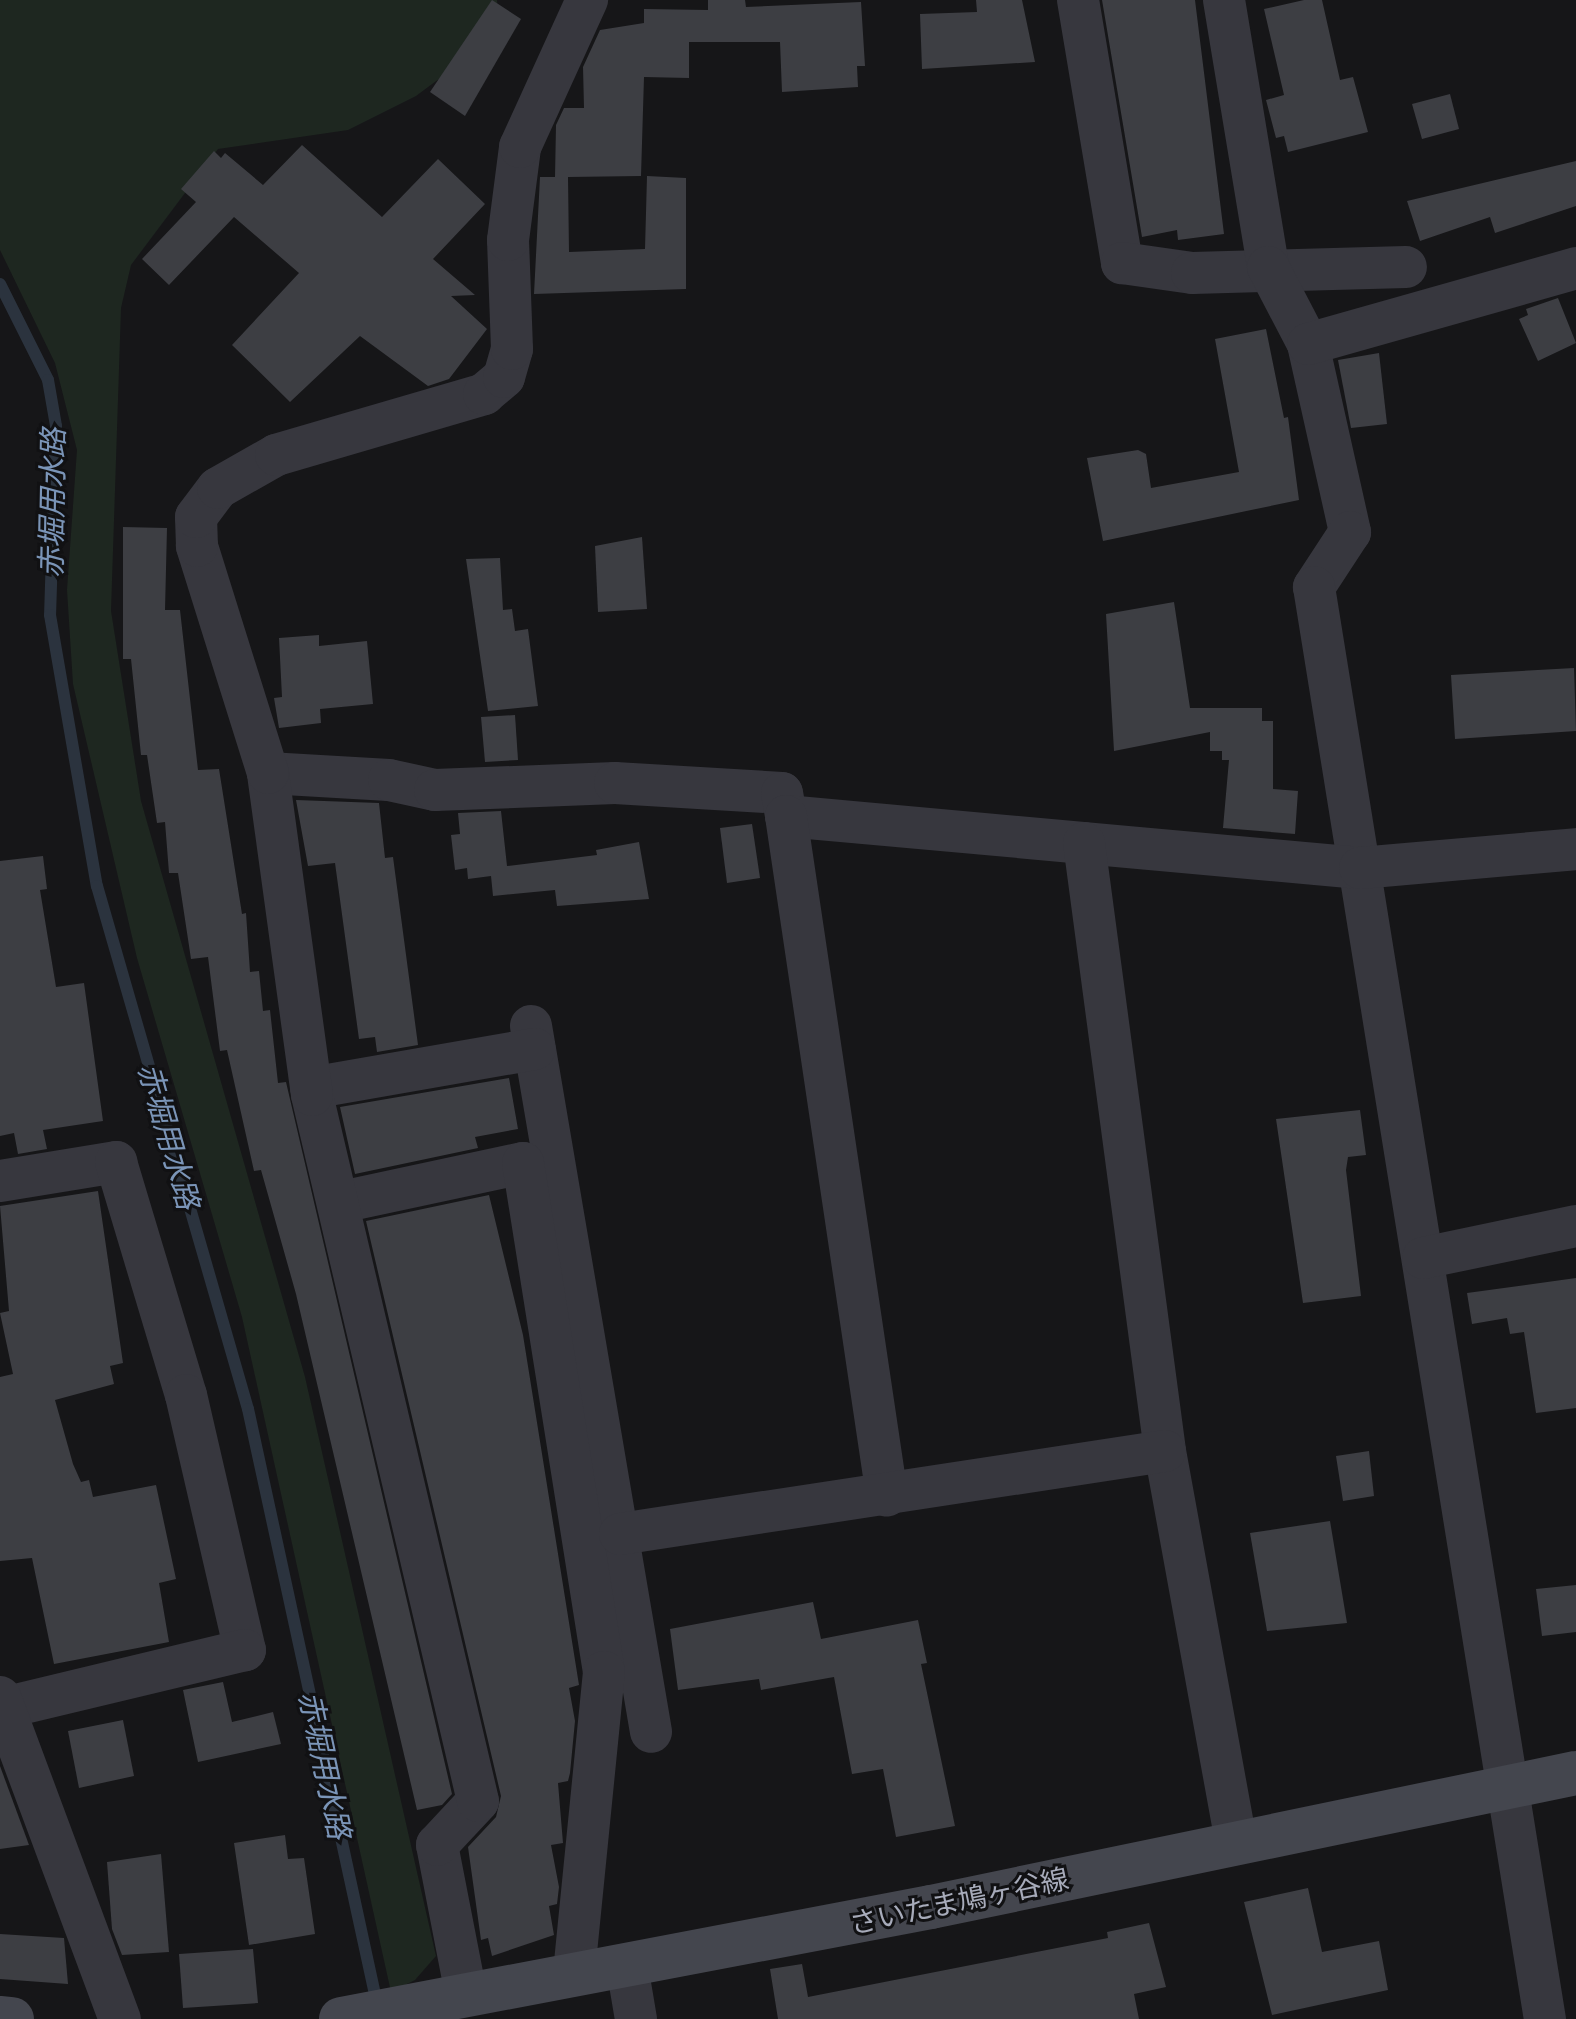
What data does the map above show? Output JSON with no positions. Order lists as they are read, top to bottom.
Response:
{
  "streets": {
    "main road": ["さいたま鳩ヶ谷線"]
  },
  "water": ["赤堀用水路"]
}
